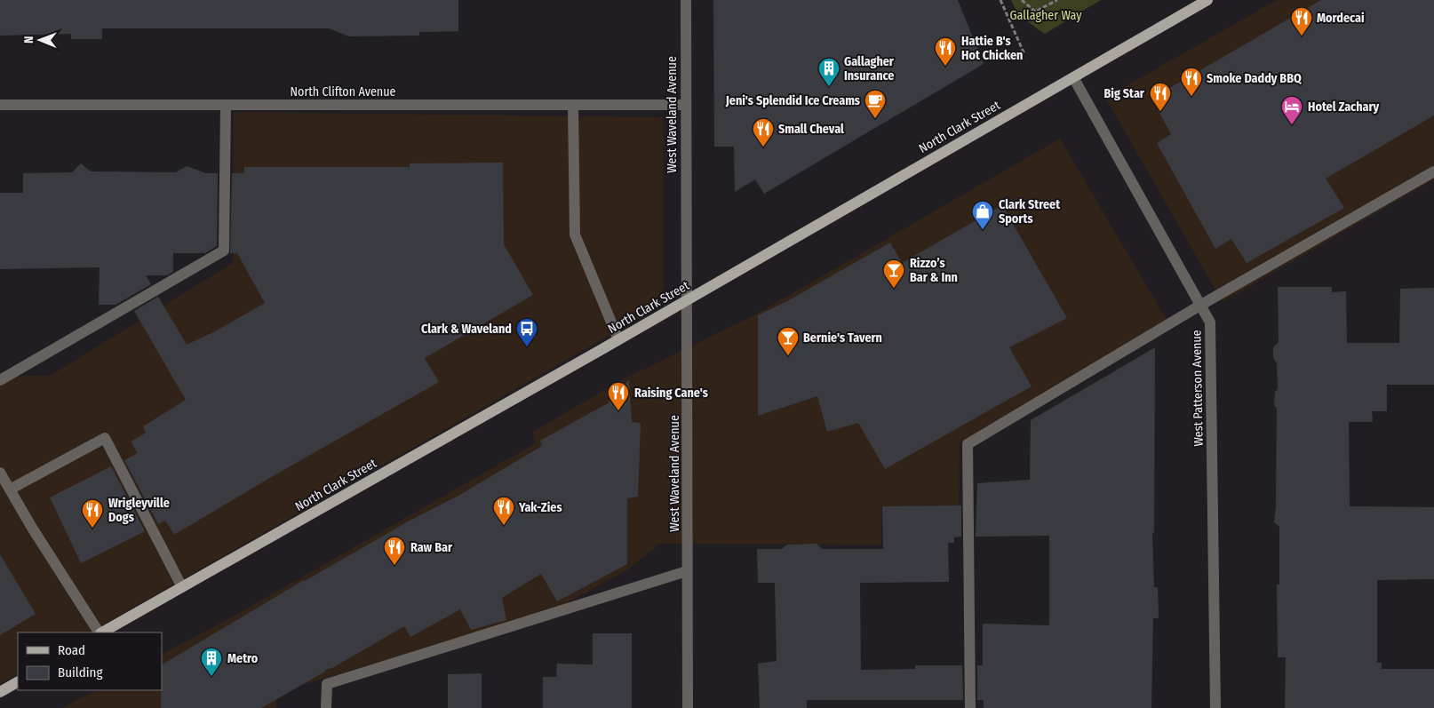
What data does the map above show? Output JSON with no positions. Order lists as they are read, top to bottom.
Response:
{
  "streets": {
    "main road": ["North Clark Street"],
    "street": ["North Clifton Avenue", "West Waveland Avenue", "West Patterson Avenue"]
  },
  "crossings": [
    ["North Clifton Avenue", "West Waveland Avenue"],
    ["West Waveland Avenue", "North Clark Street"],
    ["North Clark Street", "West Patterson Avenue"]
  ],
  "parks": ["Gallagher Way"],
  "places": {
    "restaurant": [
      "Mordecai",
      "Hattie B's Hot Chicken",
      "Smoke Daddy BBQ",
      "Big Star",
      "Small Cheval",
      "Raising Cane's",
      "Yak-Zies",
      "Wrigleyville Dogs",
      "Raw Bar"
    ],
    "building": ["Gallagher Insurance", "Metro"],
    "cafe": ["Jeni's Splendid Ice Creams"],
    "hotel": ["Hotel Zachary"],
    "shop": ["Clark Street Sports"],
    "bar": ["Rizzo’s Bar & Inn", "Bernie's Tavern"],
    "bus stop": ["Clark & Waveland"]
  },
  "legend": ["Road", "Building"],
  "north": "left"
}
